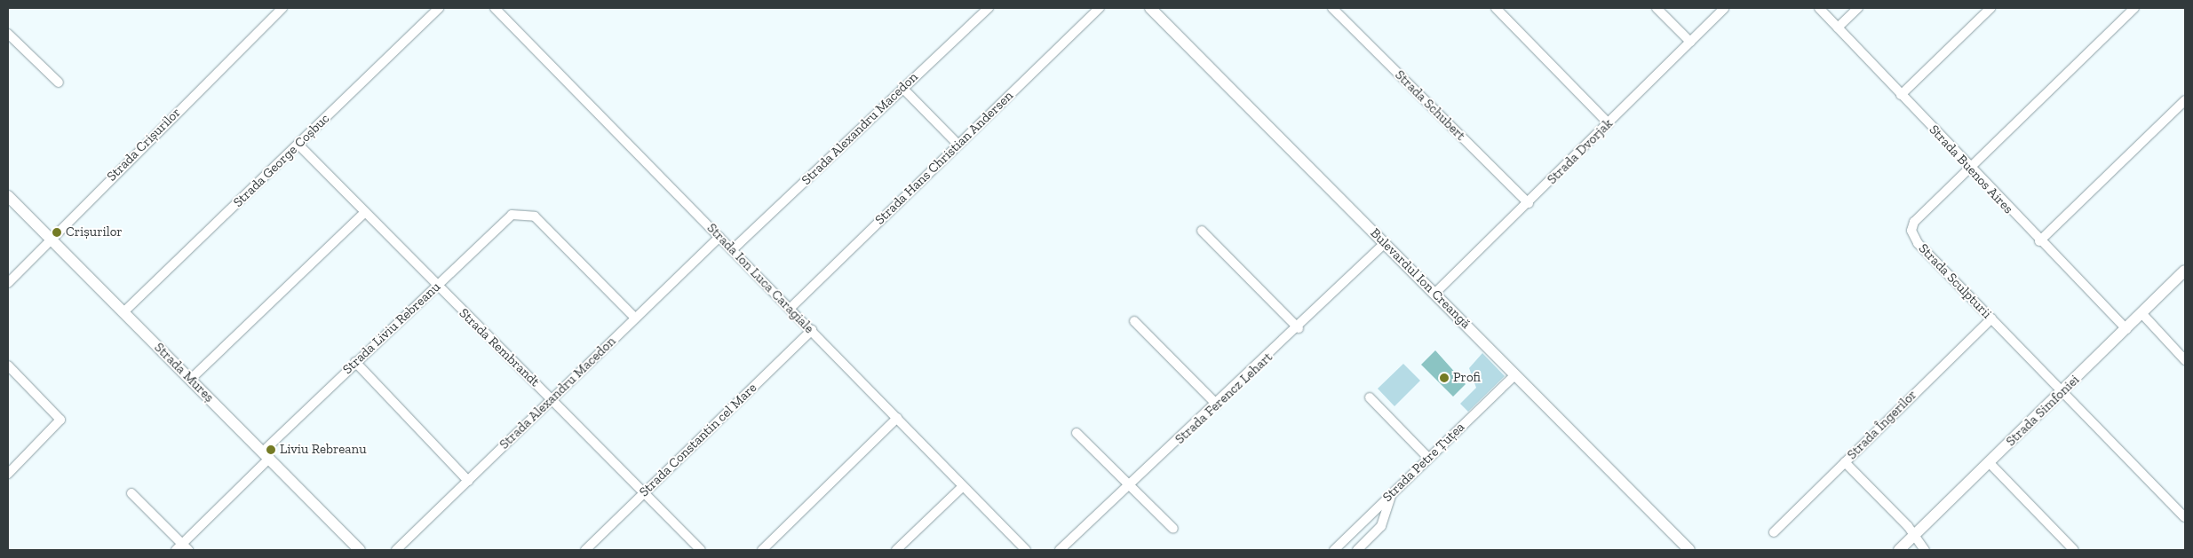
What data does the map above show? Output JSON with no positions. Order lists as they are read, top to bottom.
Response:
{
  "streets": {
    "street": [
      "Strada Schubert",
      "Strada Alexandru Macedon",
      "Strada Crișurilor",
      "Strada Dvorjak",
      "Strada Hans Christian Andersen",
      "Strada George Coșbuc",
      "Strada Buenos Aires",
      "Strada Ion Luca Caragiale",
      "Bulevardul Ion Creangă",
      "Strada Sculpturii",
      "Strada Liviu Rebreanu",
      "Strada Rembrandt",
      "Strada Mureș",
      "Strada Ferencz Lehart",
      "Strada Simfoniei",
      "Strada Îngerilor",
      "Strada Constantin cel Mare",
      "Strada Petre Țuțea"
    ]
  },
  "crossings": [
    ["Strada Schubert", "Strada Dvorjak"],
    ["Strada Alexandru Macedon", "Strada Ion Luca Caragiale"],
    ["Strada Alexandru Macedon", "Strada Liviu Rebreanu"],
    ["Strada Alexandru Macedon", "Strada Rembrandt"],
    ["Strada Crișurilor", "Strada Mureș"],
    ["Strada Dvorjak", "Bulevardul Ion Creangă"],
    ["Strada Hans Christian Andersen", "Strada Ion Luca Caragiale"],
    ["Strada George Coșbuc", "Strada Rembrandt"],
    ["Strada George Coșbuc", "Strada Mureș"],
    ["Strada Buenos Aires", "Strada Sculpturii"],
    ["Strada Buenos Aires", "Strada Simfoniei"],
    ["Strada Ion Luca Caragiale", "Strada Constantin cel Mare"],
    ["Bulevardul Ion Creangă", "Strada Ferencz Lehart"],
    ["Bulevardul Ion Creangă", "Strada Petre Țuțea"],
    ["Strada Sculpturii", "Strada Simfoniei"],
    ["Strada Sculpturii", "Strada Îngerilor"],
    ["Strada Liviu Rebreanu", "Strada Rembrandt"],
    ["Strada Liviu Rebreanu", "Strada Mureș"],
    ["Strada Rembrandt", "Strada Constantin cel Mare"]
  ],
  "places": ["Crișurilor", "Profi", "Liviu Rebreanu"]
}
